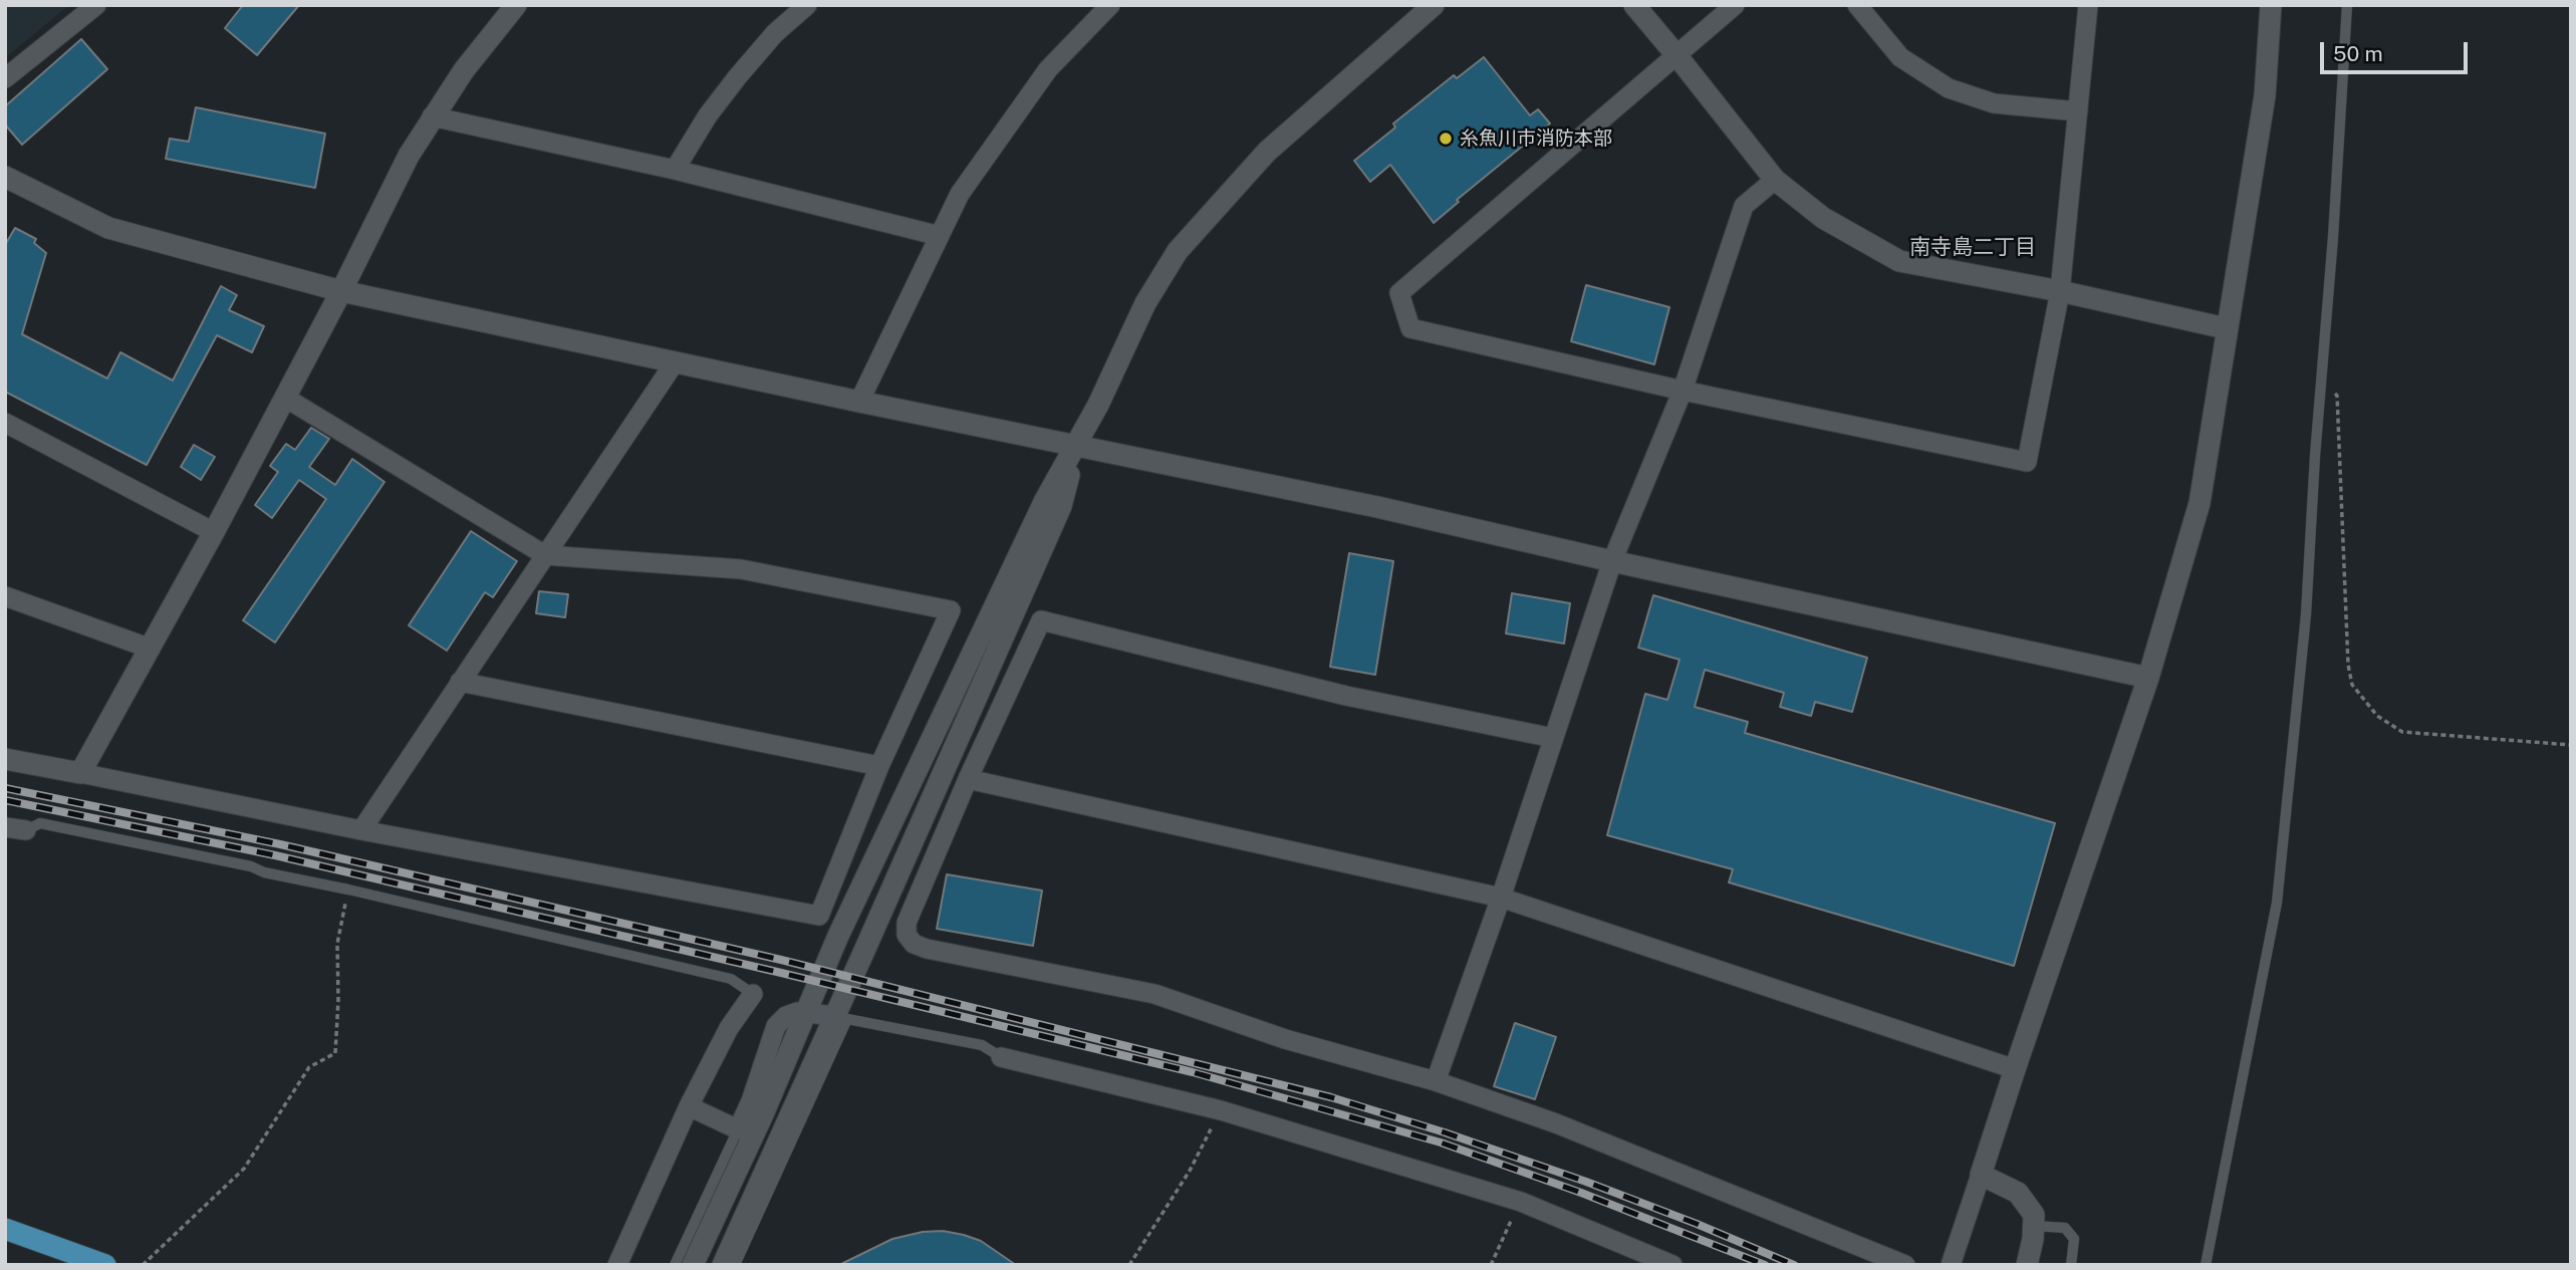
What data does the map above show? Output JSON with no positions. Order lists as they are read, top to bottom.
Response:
{
  "districts": ["南寺島二丁目"],
  "places": ["糸魚川市消防本部"],
  "scale_bar": "50 m"
}
